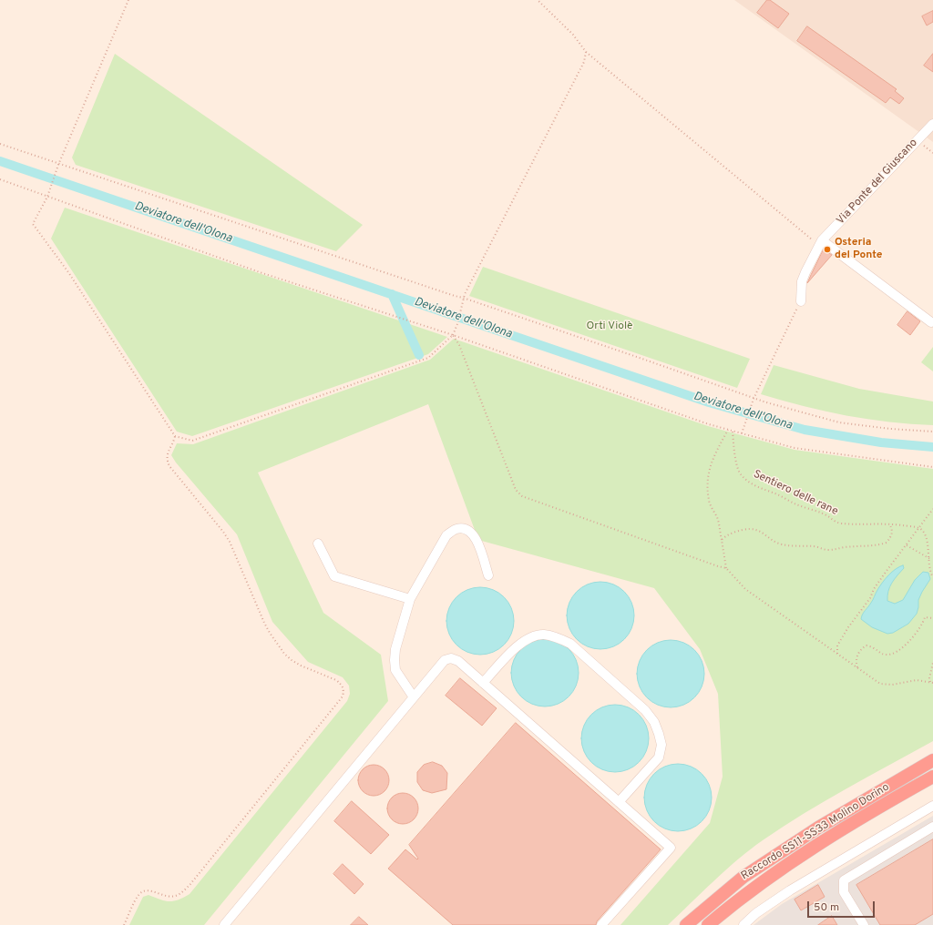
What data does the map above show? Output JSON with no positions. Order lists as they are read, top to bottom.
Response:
{
  "streets": {
    "highway": ["Raccordo SS11-SS33 Molino Dorino"],
    "street": ["Via Ponte del Giuscano"],
    "path": ["Sentiero delle rane"]
  },
  "water": ["Deviatore dell'Olona"],
  "parks": ["Orti Violè"],
  "places": ["Osteria del Ponte"],
  "scale_bar": "50 m"
}
